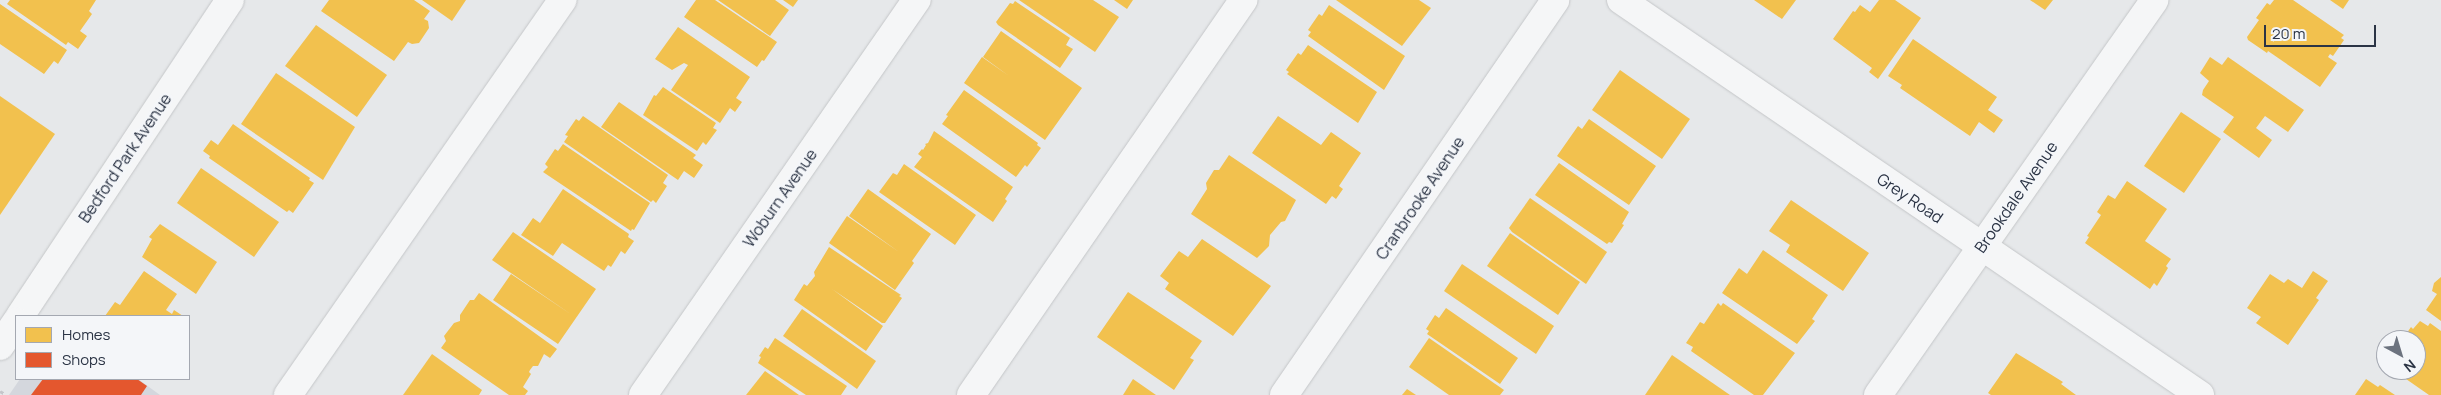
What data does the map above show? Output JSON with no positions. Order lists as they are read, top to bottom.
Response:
{
  "streets": {
    "street": [
      "Bedford Park Avenue",
      "Brookdale Avenue",
      "Woburn Avenue",
      "Cranbrooke Avenue",
      "Grey Road"
    ]
  },
  "crossings": [
    ["Brookdale Avenue", "Grey Road"]
  ],
  "legend": ["Homes", "Shops"],
  "scale_bar": "20 m",
  "north": "bottom right"
}
